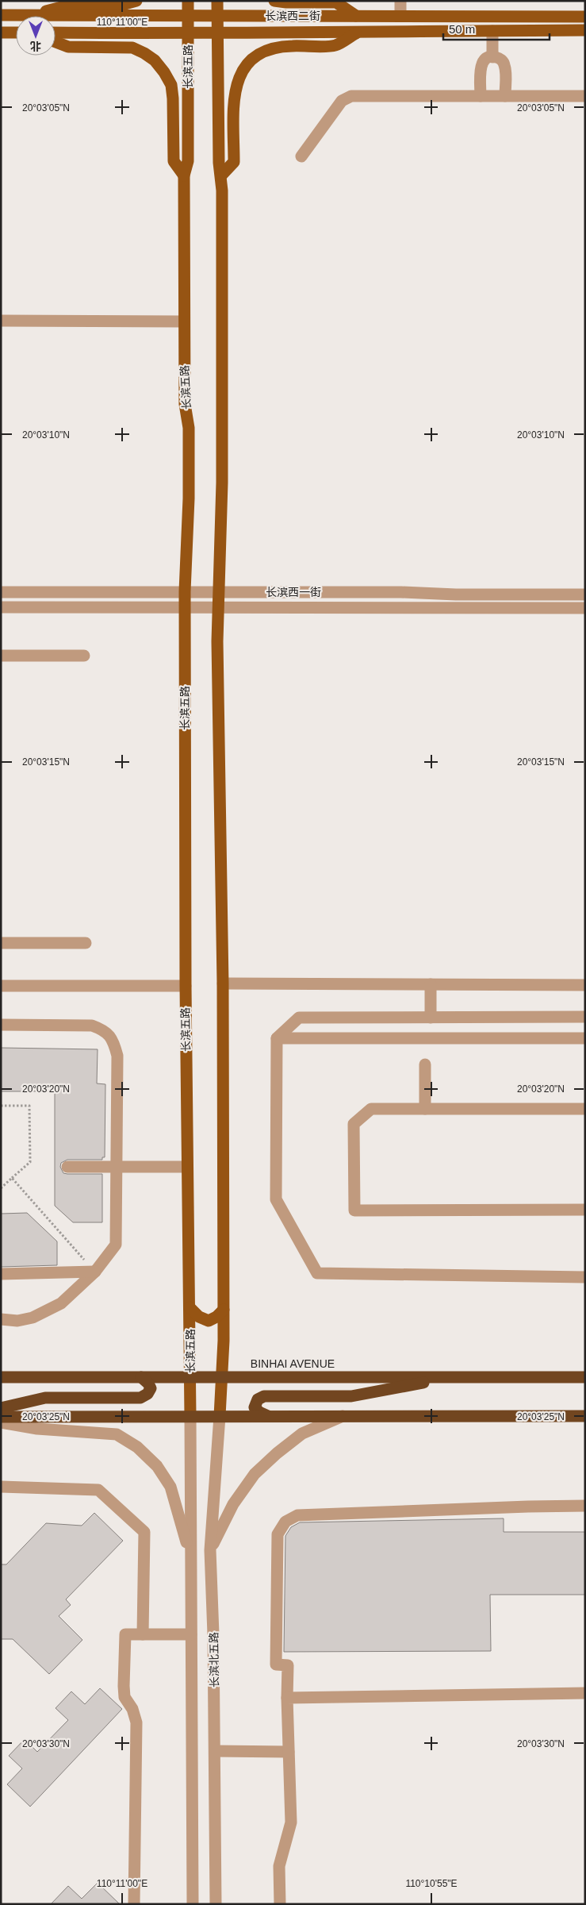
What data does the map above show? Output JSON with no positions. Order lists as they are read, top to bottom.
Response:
{
  "streets": {
    "highway": ["BINHAI AVENUE"],
    "main road": ["长滨西二街", "长滨五路"],
    "street": ["长滨西一街", "长滨北五路"]
  },
  "crossings": [
    ["长滨西二街", "长滨五路"],
    ["长滨五路", "长滨西一街"],
    ["长滨五路", "BINHAI AVENUE"],
    ["长滨五路", "长滨北五路"]
  ],
  "scale_bar": "50 m",
  "north": "bottom",
  "coordinates": [
    "110°11'00\"E",
    "20°03'05\"N",
    "20°03'10\"N",
    "20°03'15\"N",
    "20°03'20\"N",
    "20°03'25\"N",
    "20°03'30\"N",
    "110°10'55\"E"
  ]
}
